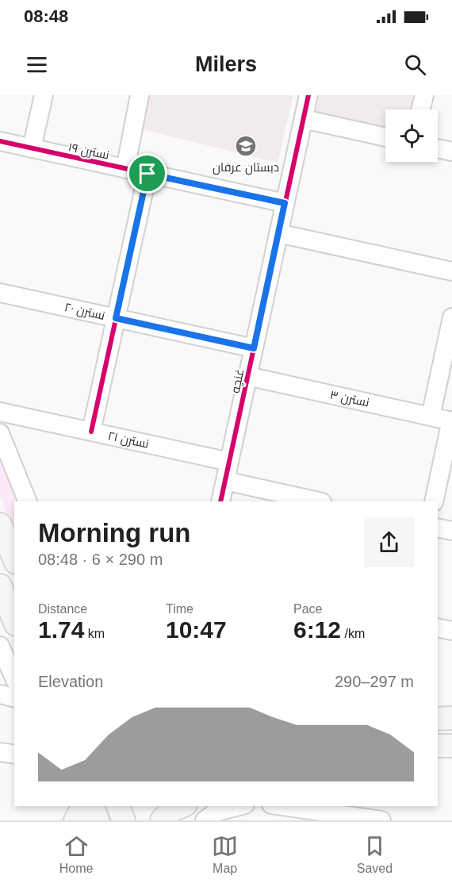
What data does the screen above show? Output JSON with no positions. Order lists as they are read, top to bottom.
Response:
{
  "streets": {
    "street": [
      "نسترن ۱۹",
      "نسترن ۲۰",
      "غنچه",
      "نسترن ۳",
      "نسترن ۲۱"
    ]
  },
  "crossings": [
    ["نسترن ۱۹", "غنچه"],
    ["نسترن ۲۰", "غنچه"],
    ["غنچه", "نسترن ۳"],
    ["غنچه", "نسترن ۲۱"]
  ],
  "places": {
    "school or university": ["دبستان عرفان"]
  },
  "page": {
    "status": "08:48",
    "header": "Milers",
    "heading": ["Morning run", "08:48 · 6 × 290 m"],
    "stats": [
      ["Distance", "1.74 km"],
      ["Time", "10:47"],
      ["Pace", "6:12 /km"]
    ],
    "chart": ["Elevation", "290–297 m"],
    "tabs": ["Home", "Map", "Saved"]
  }
}
